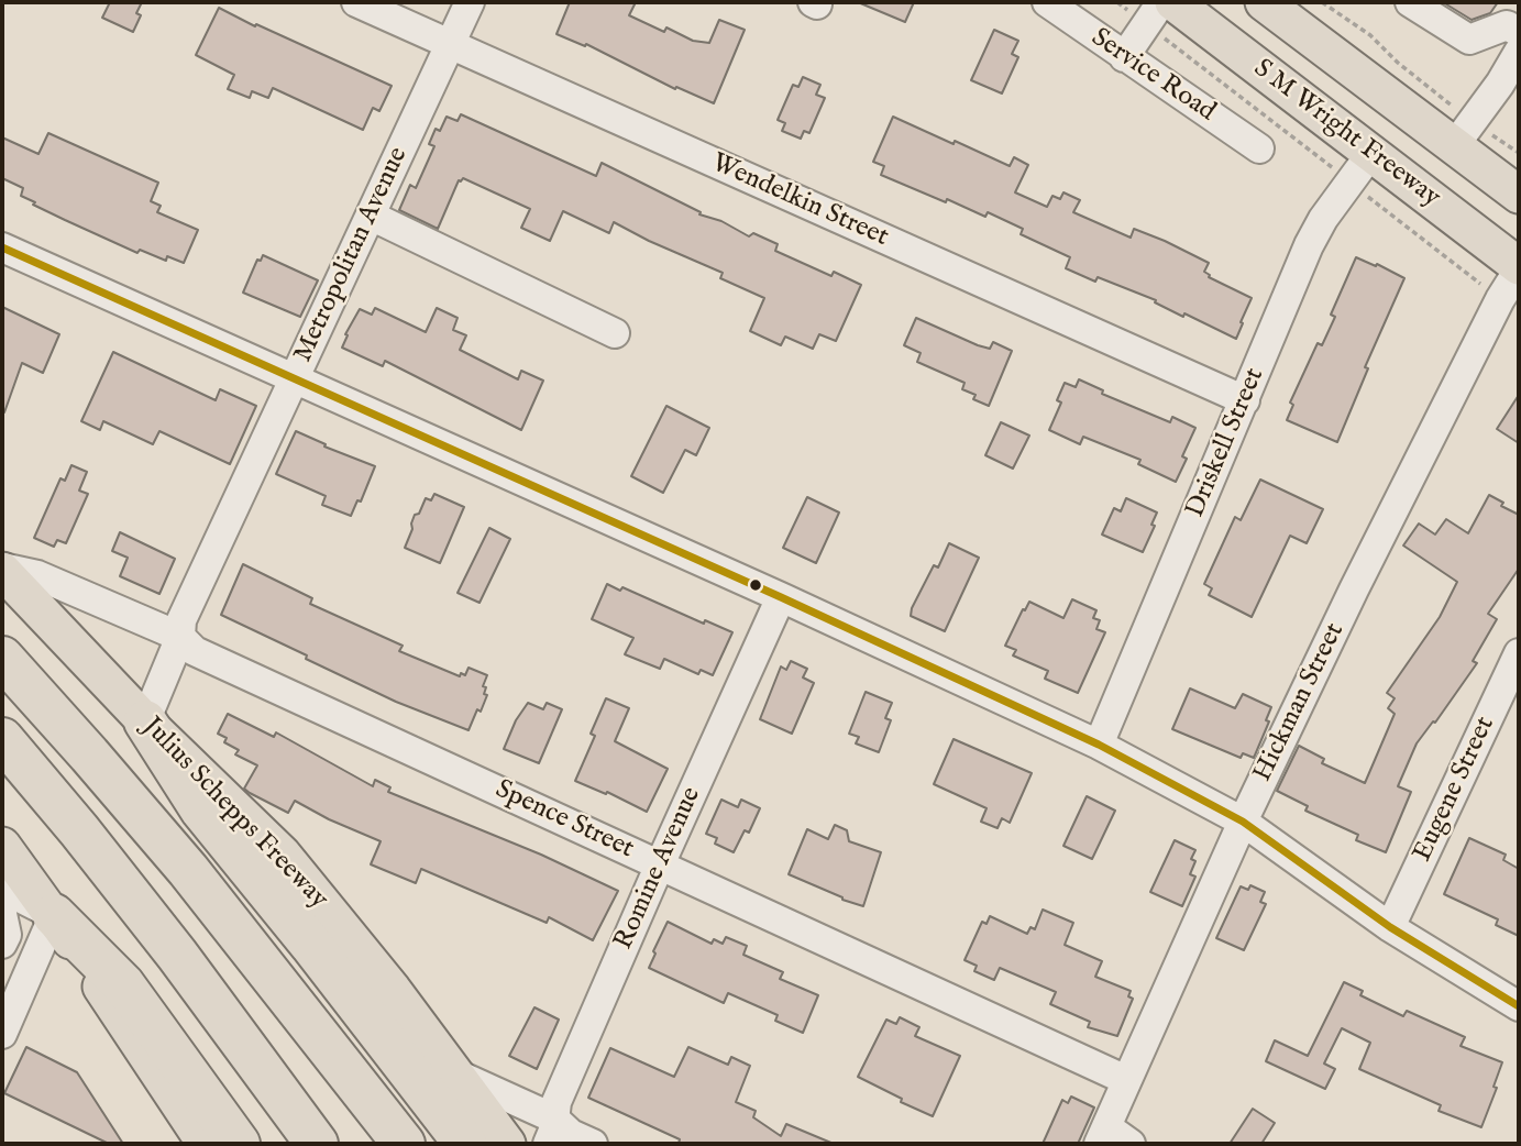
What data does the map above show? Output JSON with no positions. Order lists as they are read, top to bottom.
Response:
{
  "streets": {
    "main road": ["S M Wright Freeway", "Julius Schepps Freeway"],
    "street": [
      "Service Road",
      "Wendelkin Street",
      "Metropolitan Avenue",
      "Driskell Street",
      "Hickman Street",
      "Eugene Street",
      "Spence Street",
      "Romine Avenue"
    ]
  },
  "crossings": [
    ["S M Wright Freeway", "Driskell Street"],
    ["S M Wright Freeway", "Hickman Street"],
    ["Wendelkin Street", "Metropolitan Avenue"],
    ["Wendelkin Street", "Driskell Street"],
    ["Metropolitan Avenue", "Julius Schepps Freeway"],
    ["Metropolitan Avenue", "Spence Street"],
    ["Hickman Street", "Spence Street"],
    ["Julius Schepps Freeway", "Spence Street"],
    ["Spence Street", "Romine Avenue"]
  ]
}
